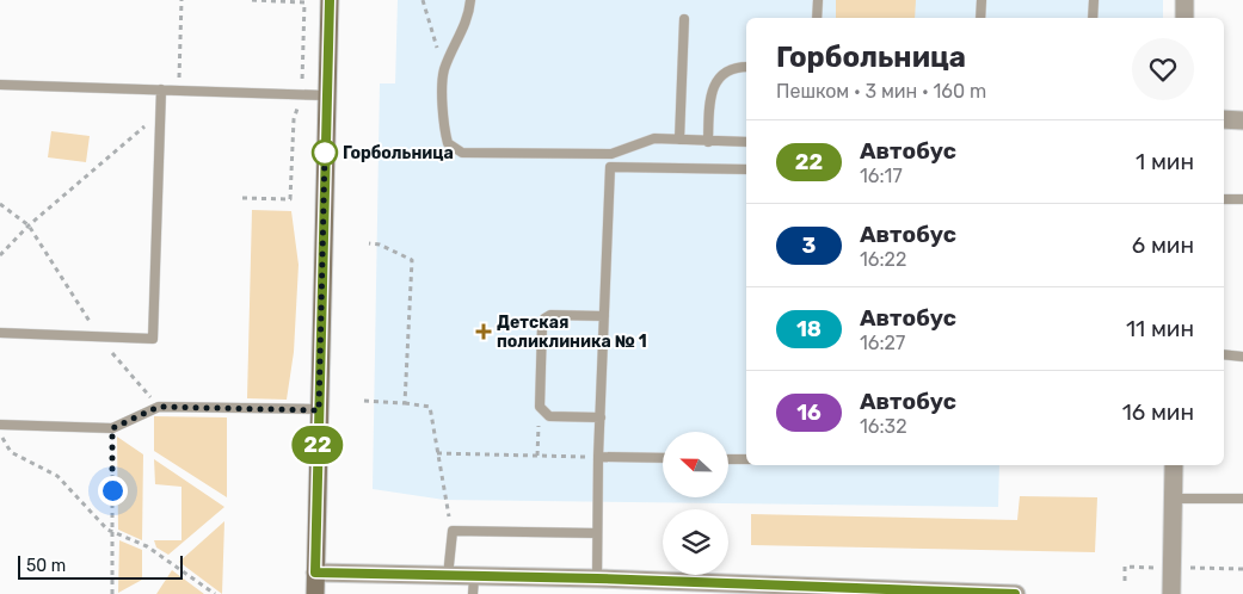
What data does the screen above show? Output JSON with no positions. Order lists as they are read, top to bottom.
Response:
{
  "places": {
    "other": ["Горбольница"],
    "health": ["Детская поликлиника № 1"]
  },
  "lines": ["bus line 22"],
  "scale_bar": "50 m",
  "north": "left",
  "page": {
    "on_map": "22",
    "heading": ["Горбольница", "Пешком · 3 мин · 160 m"],
    "list": [
      {
        "mark": "22",
        "name": "Автобус",
        "note": "16:17",
        "value": "1 мин"
      },
      {
        "mark": "3",
        "name": "Автобус",
        "note": "16:22",
        "value": "6 мин"
      },
      {
        "mark": "18",
        "name": "Автобус",
        "note": "16:27",
        "value": "11 мин"
      },
      {
        "mark": "16",
        "name": "Автобус",
        "note": "16:32",
        "value": "16 мин"
      }
    ],
    "scale": "50 m"
  }
}
